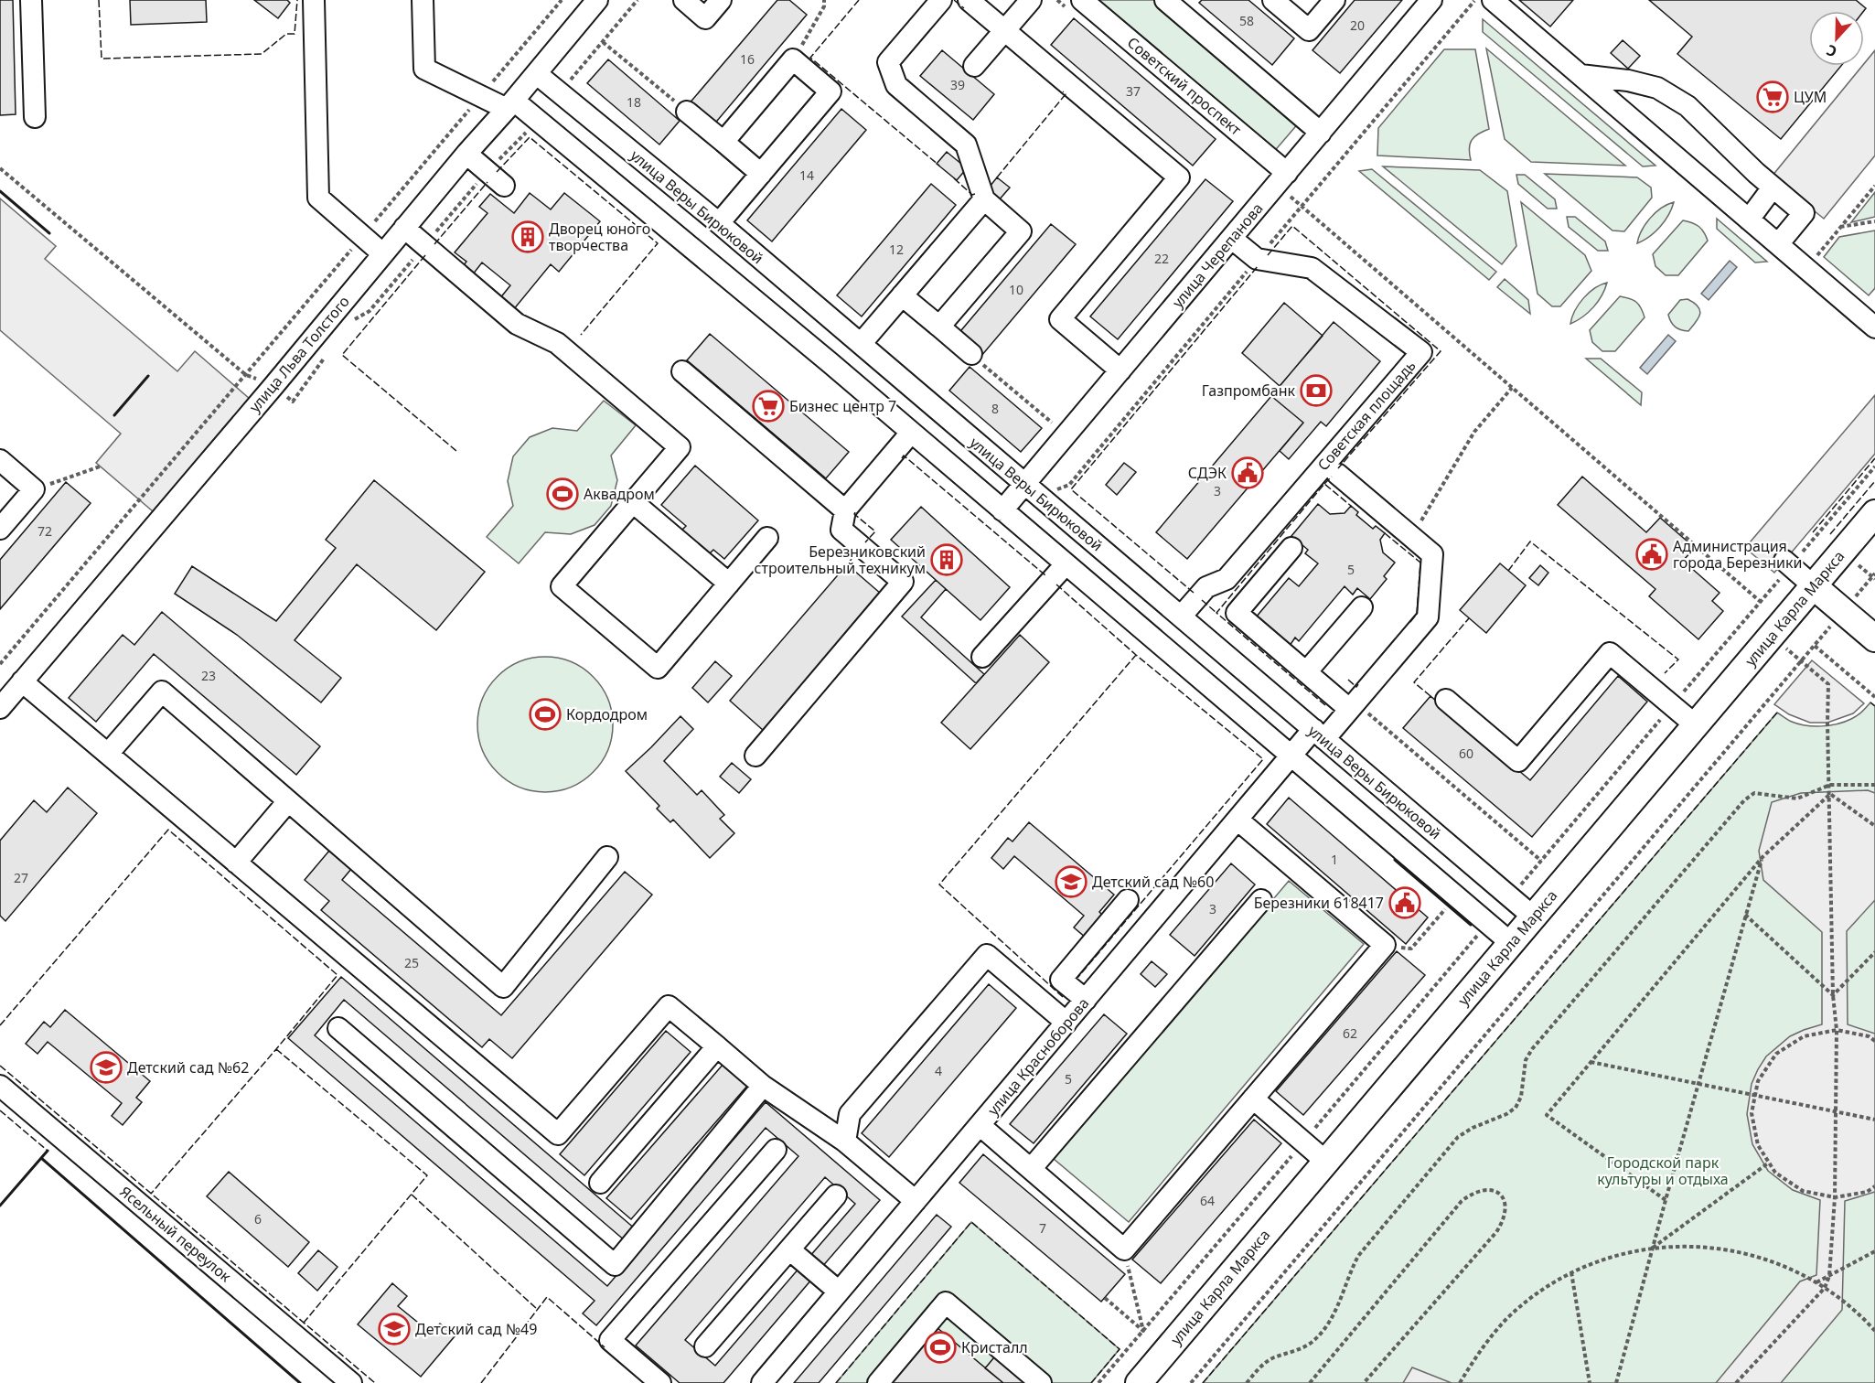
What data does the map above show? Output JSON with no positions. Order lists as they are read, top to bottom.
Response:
{
  "streets": {
    "main road": ["улица Карла Маркса"],
    "street": [
      "Советский проспект",
      "улица Веры Бирюковой",
      "улица Черепанова",
      "улица Льва Толстого",
      "Советская площадь",
      "улица Красноборова",
      "Ясельный переулок"
    ]
  },
  "crossings": [
    ["Советский проспект", "улица Черепанова"],
    ["улица Веры Бирюковой", "улица Черепанова"],
    ["улица Веры Бирюковой", "улица Льва Толстого"],
    ["улица Веры Бирюковой", "Советская площадь"],
    ["улица Веры Бирюковой", "улица Карла Маркса"],
    ["улица Веры Бирюковой", "улица Красноборова"],
    ["улица Черепанова", "Советская площадь"],
    ["Советская площадь", "улица Красноборова"]
  ],
  "parks": ["Городской парк культуры и отдыха"],
  "places": {
    "supermarket": ["ЦУМ", "Бизнес центр 7"],
    "building": ["Дворец юного творчества", "Березниковский строительный техникум"],
    "bank": ["Газпромбанк"],
    "public building": ["СДЭК", "Администрация города Березники", "Березники 618417"],
    "sports": ["Аквадром", "Кордодром", "Кристалл"],
    "school or university": ["Детский сад №60", "Детский сад №62", "Детский сад №49"]
  },
  "house_numbers": [
    "58",
    "20",
    "16",
    "39",
    "37",
    "18",
    "14",
    "12",
    "22",
    "10",
    "8",
    "3",
    "72",
    "5",
    "23",
    "60",
    "1",
    "27",
    "3",
    "25",
    "62",
    "4",
    "5",
    "64",
    "6",
    "7"
  ],
  "north": "bottom"
}
